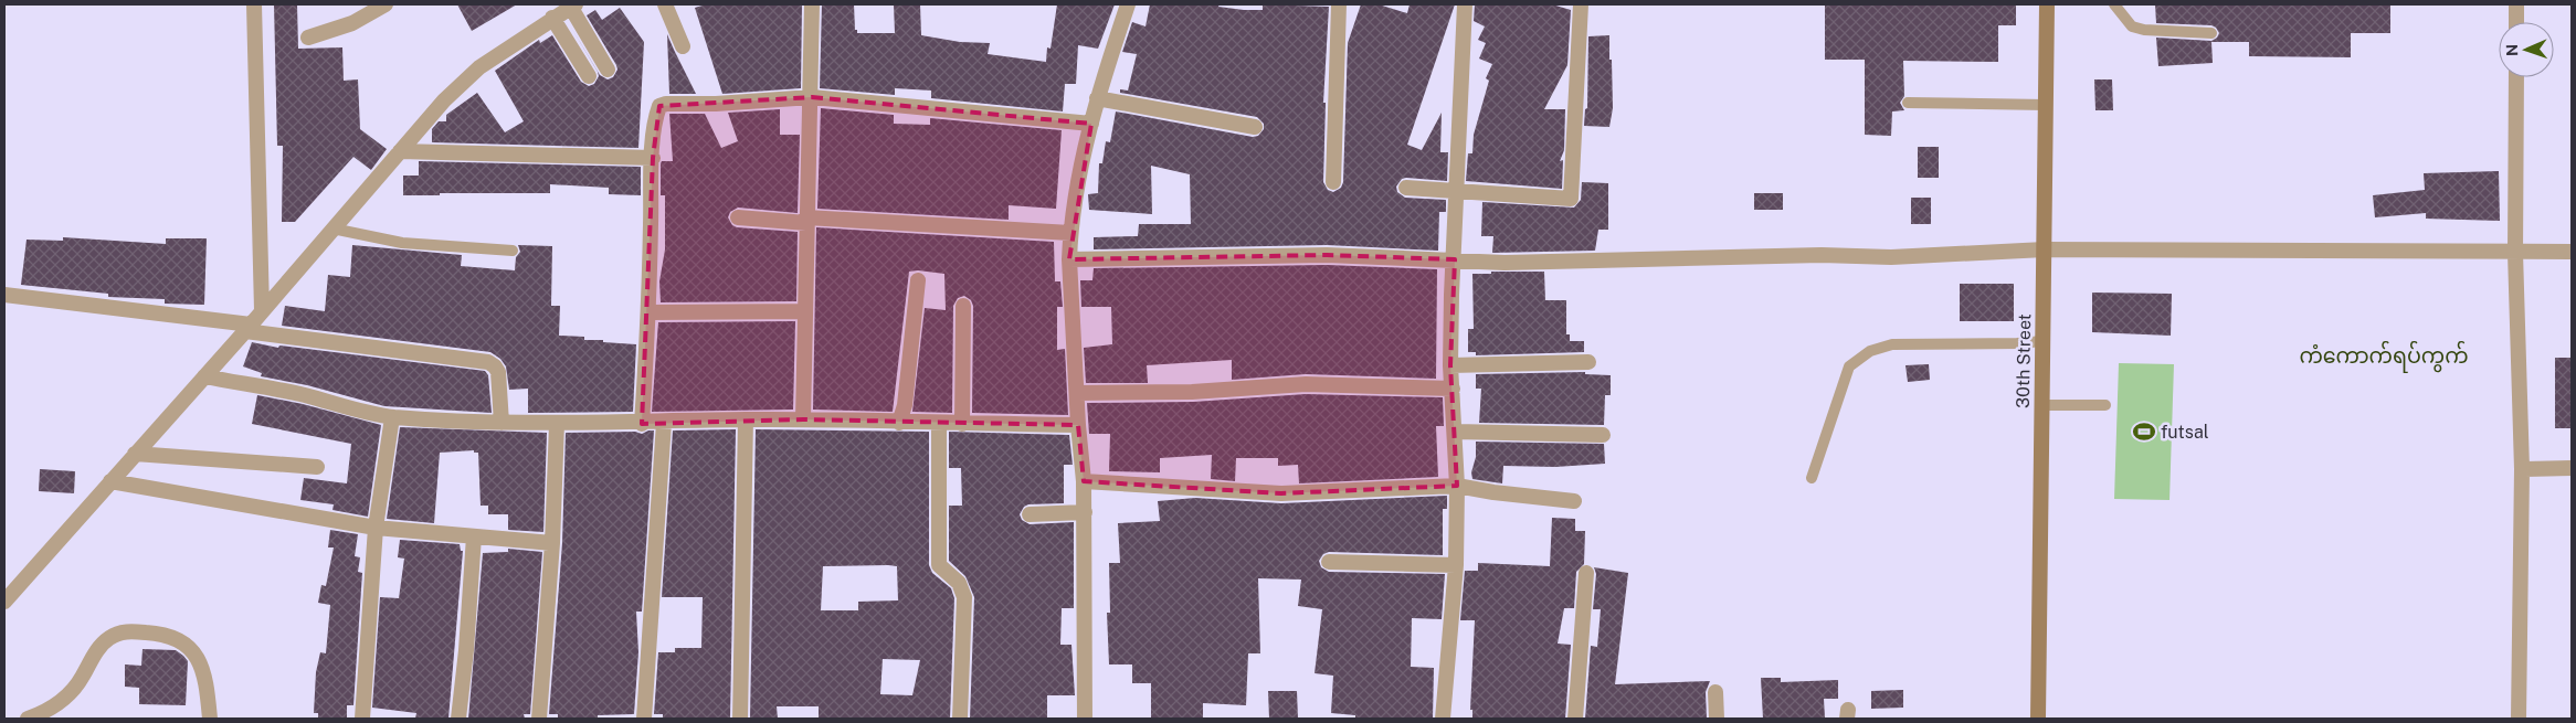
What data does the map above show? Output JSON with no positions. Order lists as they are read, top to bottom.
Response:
{
  "streets": {
    "main road": ["30th Street"]
  },
  "districts": ["ကံကောက်ရပ်ကွက်"],
  "places": {
    "sports": ["futsal"]
  },
  "north": "left"
}
